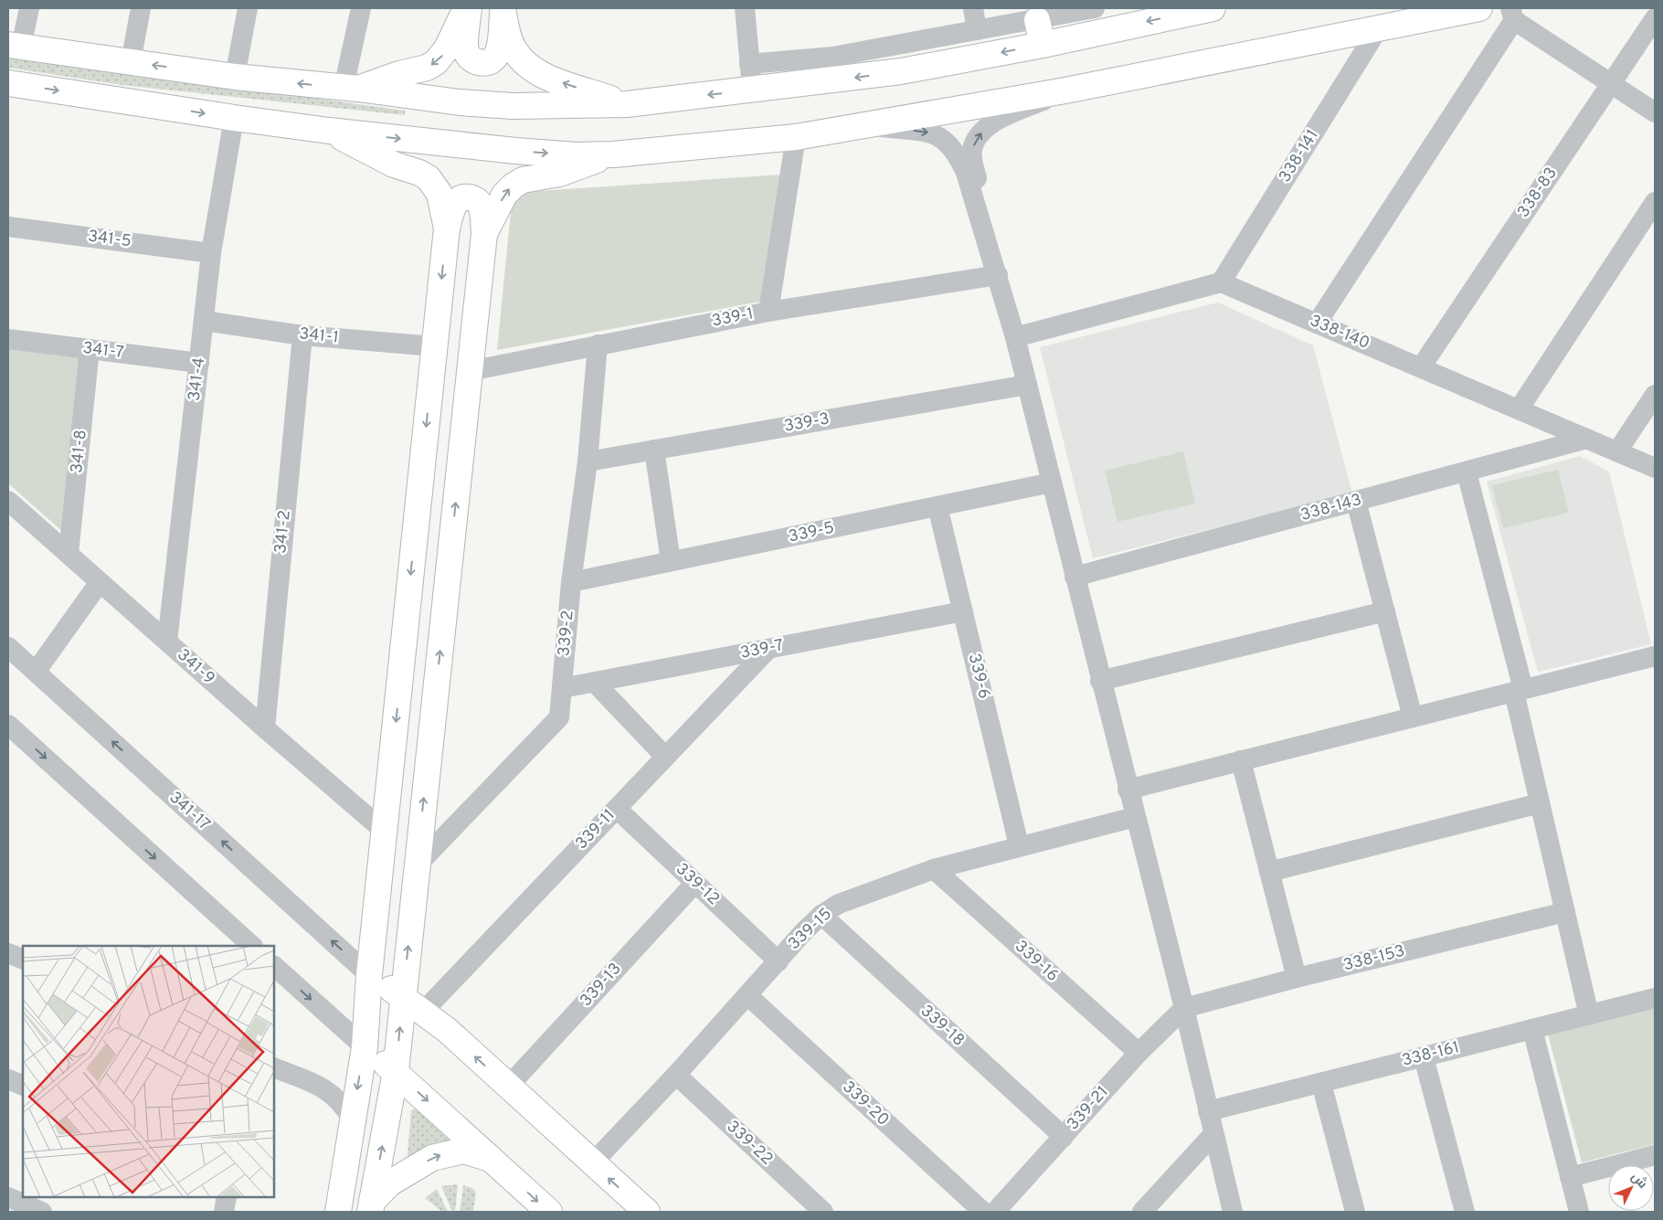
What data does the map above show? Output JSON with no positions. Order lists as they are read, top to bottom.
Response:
{
  "streets": {
    "street": [
      "338-141",
      "338-83",
      "341-5",
      "339-1",
      "338-140",
      "341-1",
      "341-7",
      "341-4",
      "339-3",
      "341-8",
      "338-143",
      "341-2",
      "339-5",
      "339-2",
      "339-7",
      "341-9",
      "339-6",
      "341-17",
      "339-11",
      "339-12",
      "339-15",
      "338-153",
      "339-16",
      "339-13",
      "339-18",
      "338-161",
      "339-20",
      "339-21",
      "339-22"
    ]
  },
  "crossings": [
    ["338-141", "338-140"],
    ["338-83", "338-140"],
    ["341-5", "341-4"],
    ["339-1", "339-2"],
    ["338-140", "338-143"],
    ["341-1", "341-4"],
    ["341-1", "341-2"],
    ["341-7", "341-4"],
    ["341-7", "341-8"],
    ["341-4", "341-9"],
    ["339-3", "339-2"],
    ["341-8", "341-9"],
    ["341-2", "341-9"],
    ["339-5", "339-2"],
    ["339-5", "339-6"],
    ["339-2", "339-7"],
    ["339-7", "339-6"],
    ["339-7", "339-11"],
    ["339-6", "339-15"],
    ["339-11", "339-12"],
    ["339-12", "339-15"],
    ["339-12", "339-13"],
    ["339-15", "339-16"],
    ["339-15", "339-18"],
    ["339-15", "339-20"],
    ["339-15", "339-22"],
    ["338-153", "339-21"],
    ["339-16", "339-21"],
    ["339-18", "339-21"]
  ],
  "north": "top right"
}
